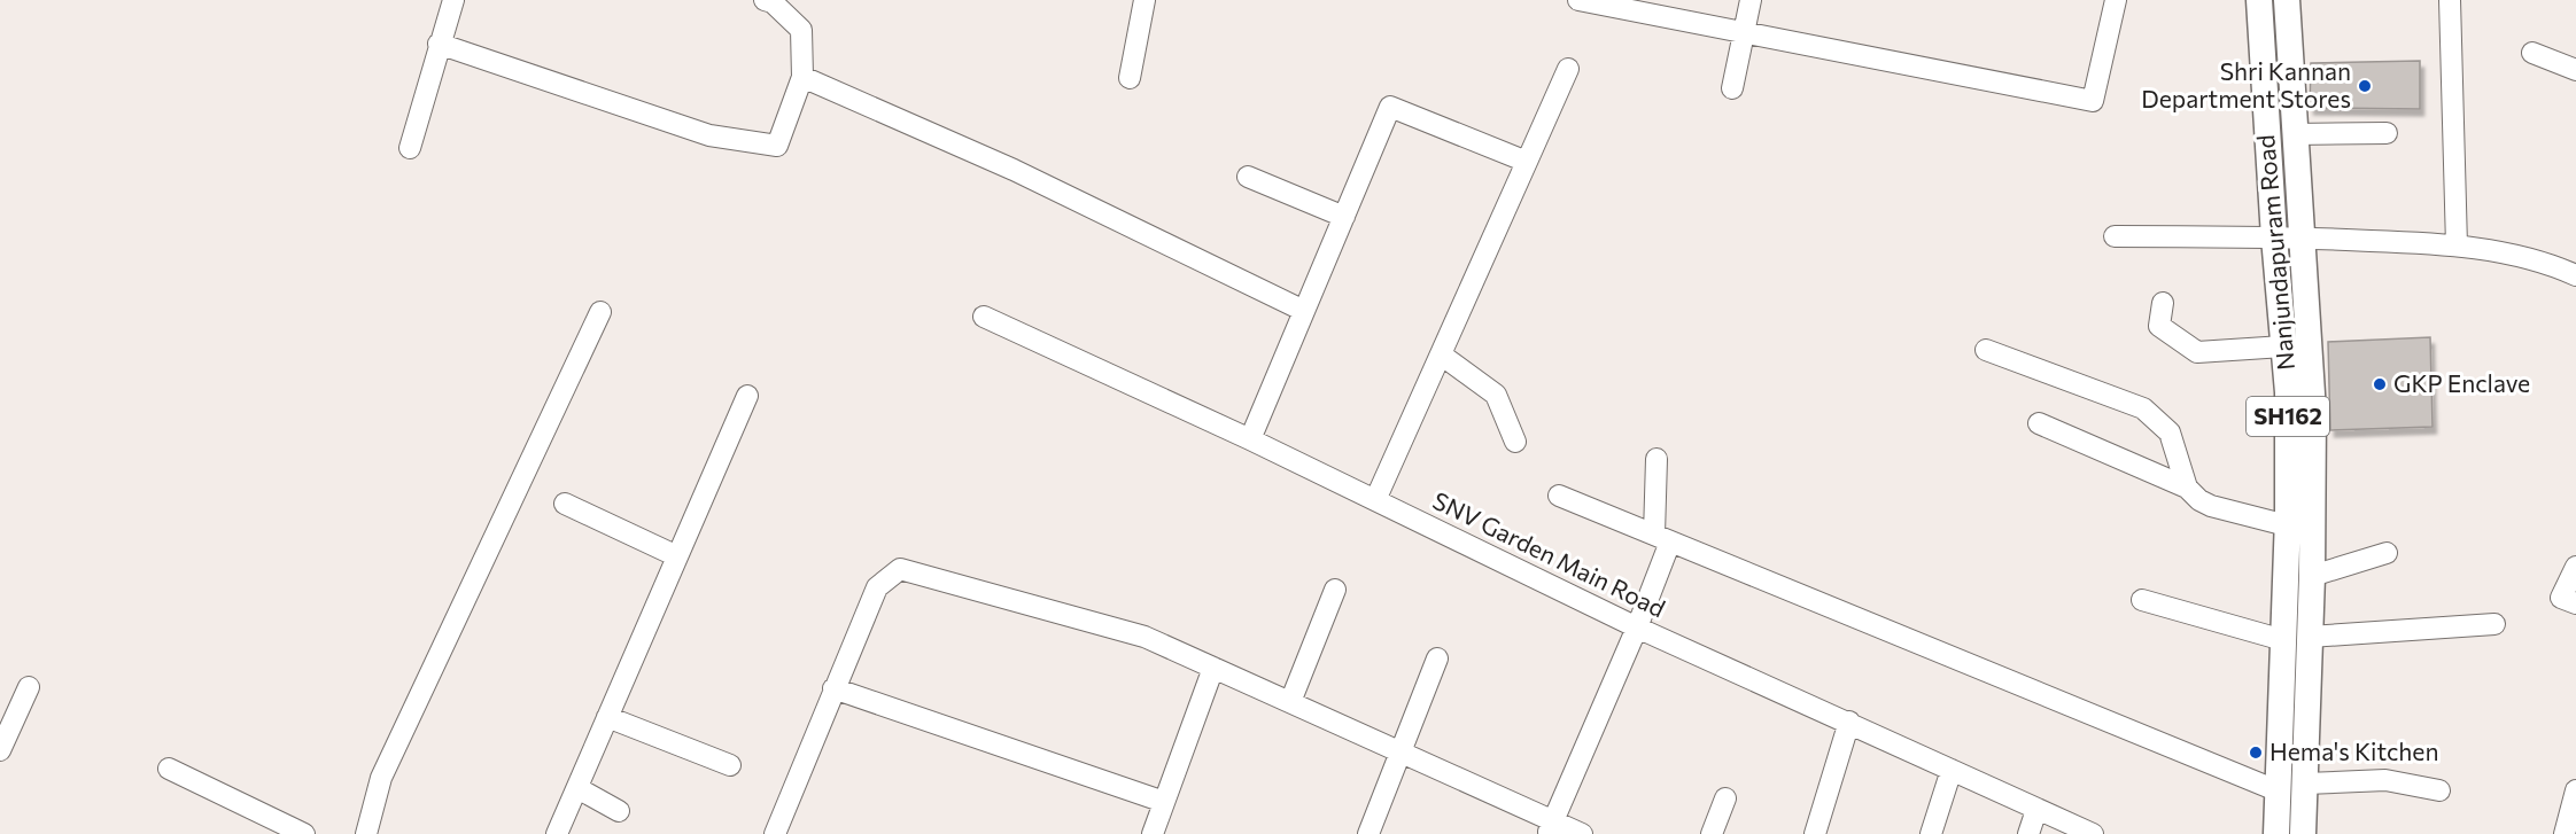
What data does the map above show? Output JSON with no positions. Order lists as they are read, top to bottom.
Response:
{
  "streets": {
    "main road": ["Nanjundapuram Road", "SH162"],
    "street": ["SNV Garden Main Road"]
  },
  "places": ["Shri Kannan Department Stores", "GKP Enclave", "Hema's Kitchen"]
}
